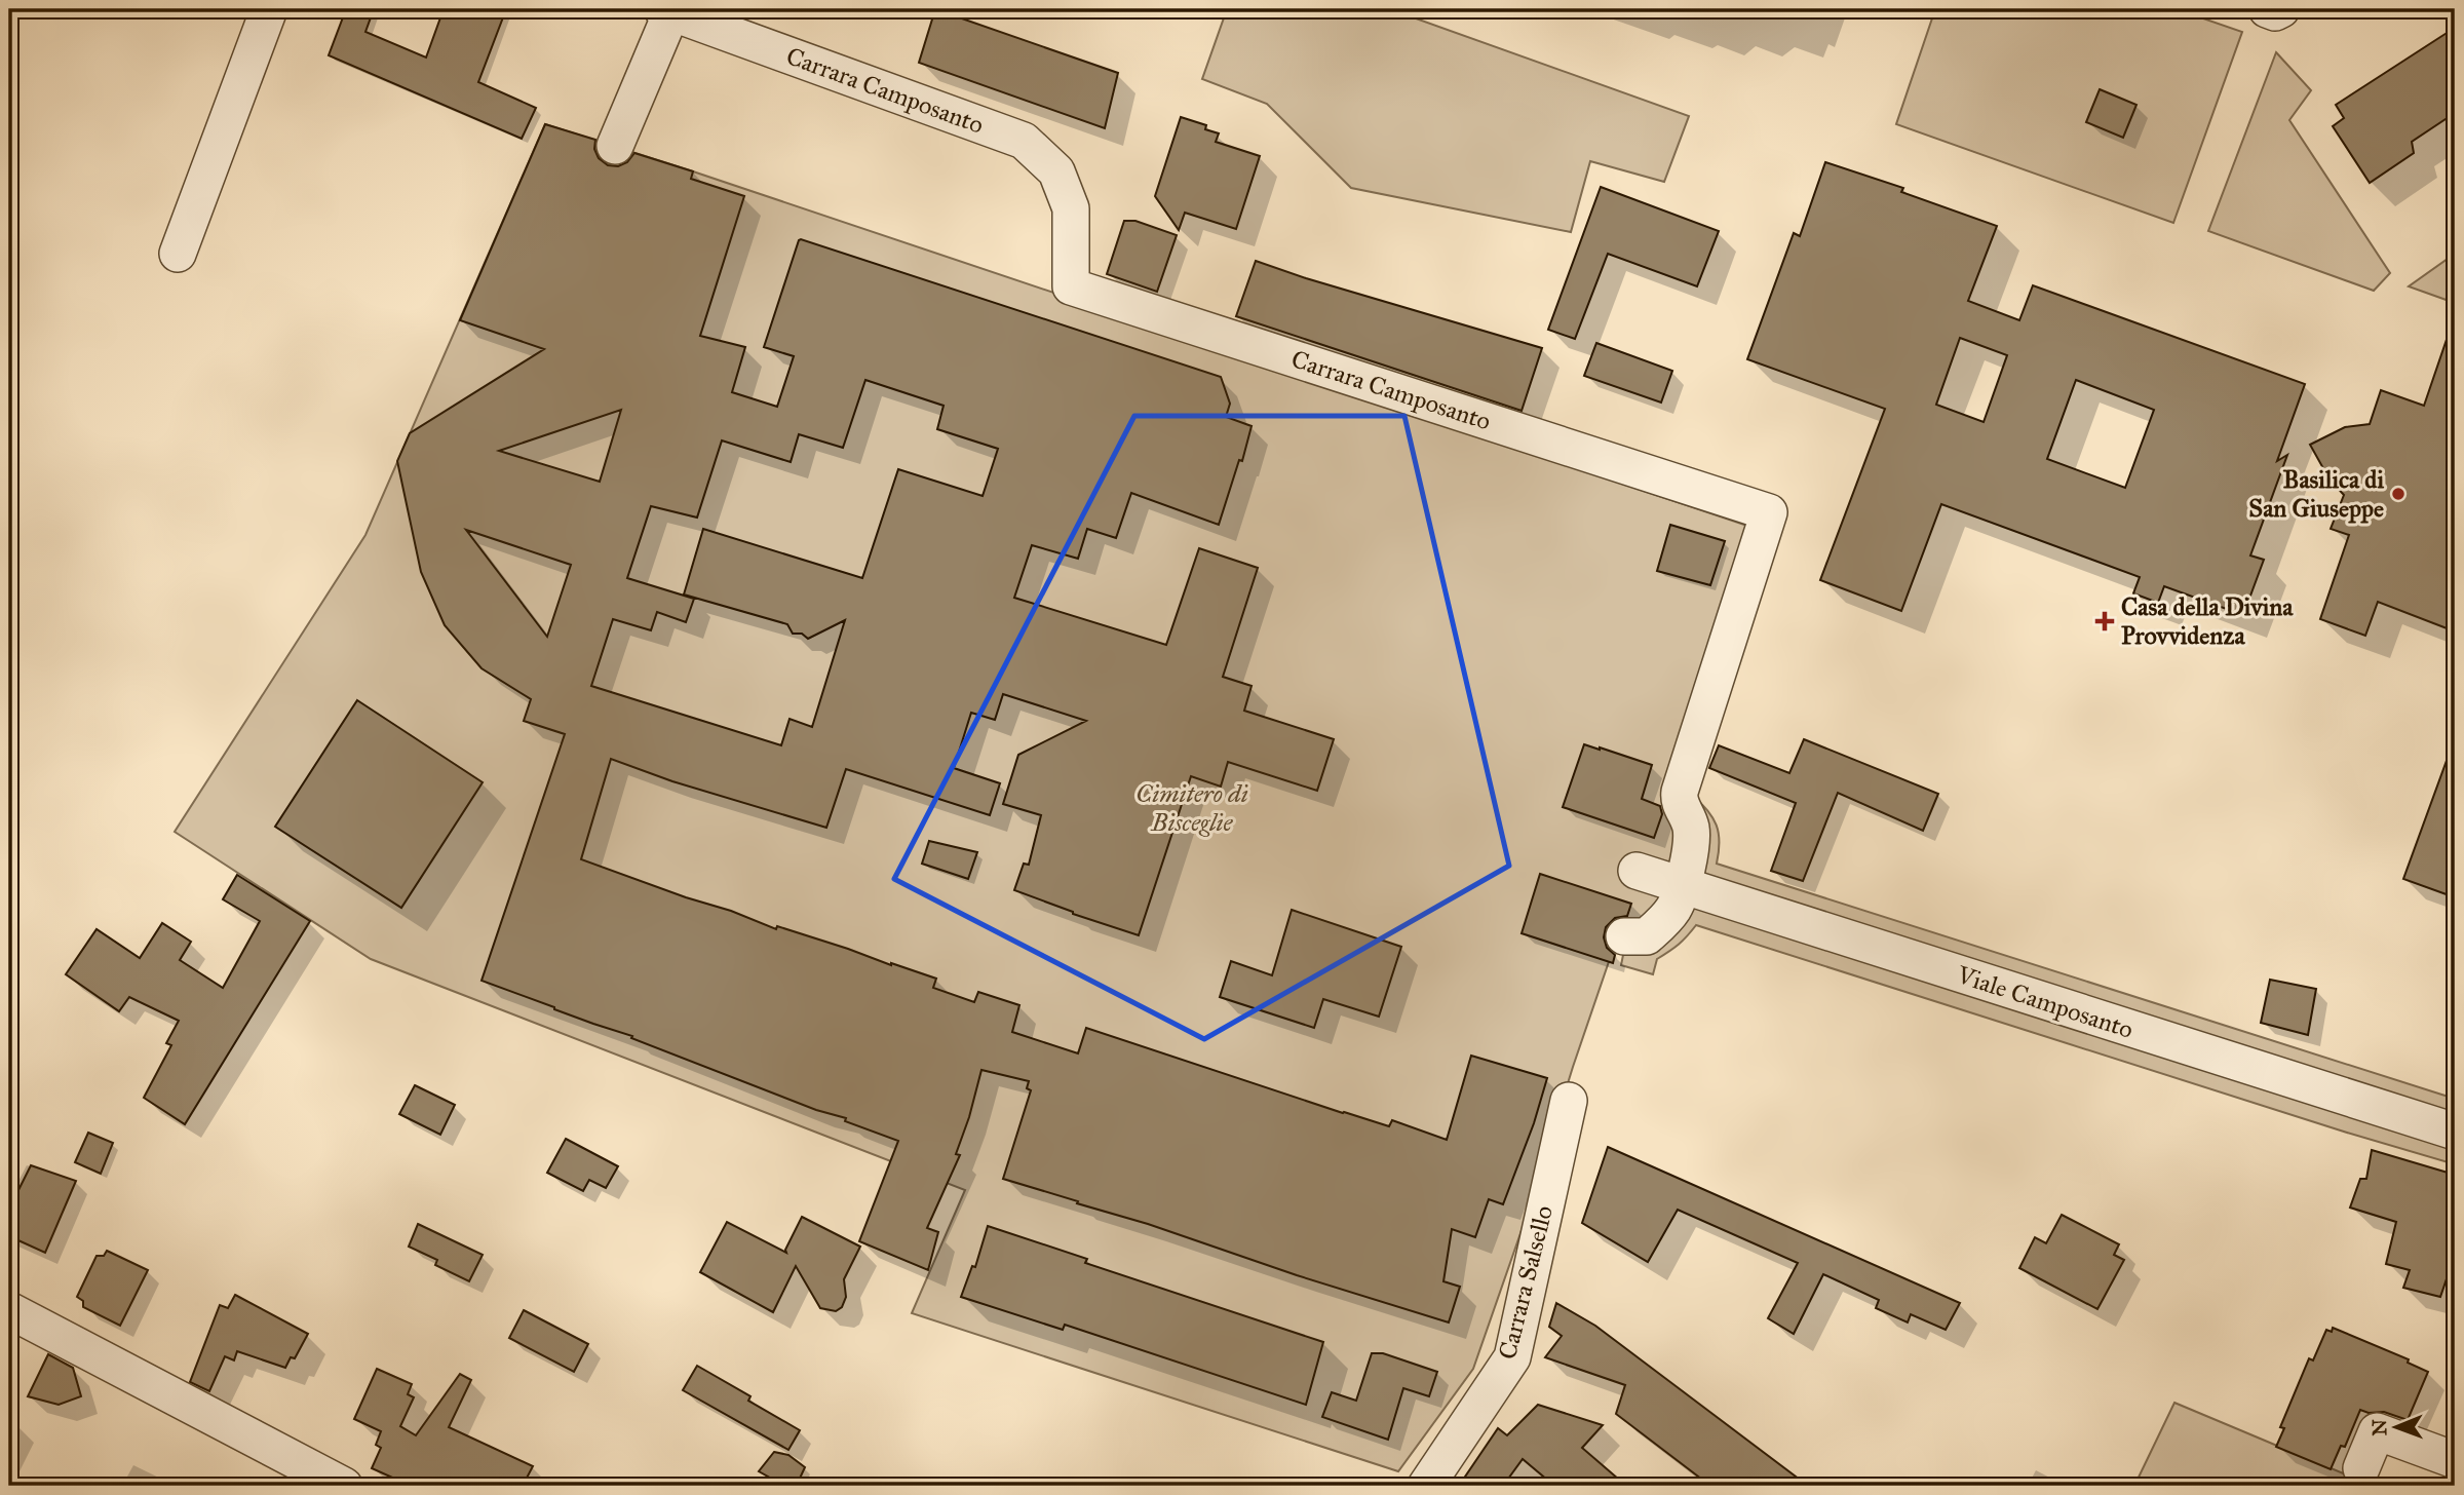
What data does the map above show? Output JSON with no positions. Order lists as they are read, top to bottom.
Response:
{
  "streets": {
    "street": ["Carrara Camposanto", "Viale Camposanto", "Carrara Salsello"]
  },
  "crossings": [
    ["Carrara Camposanto", "Viale Camposanto"]
  ],
  "parks": ["Cimitero di Bisceglie"],
  "places": {
    "other": ["Basilica di San Giuseppe"],
    "health": ["Casa della Divina Provvidenza"]
  },
  "north": "left"
}
